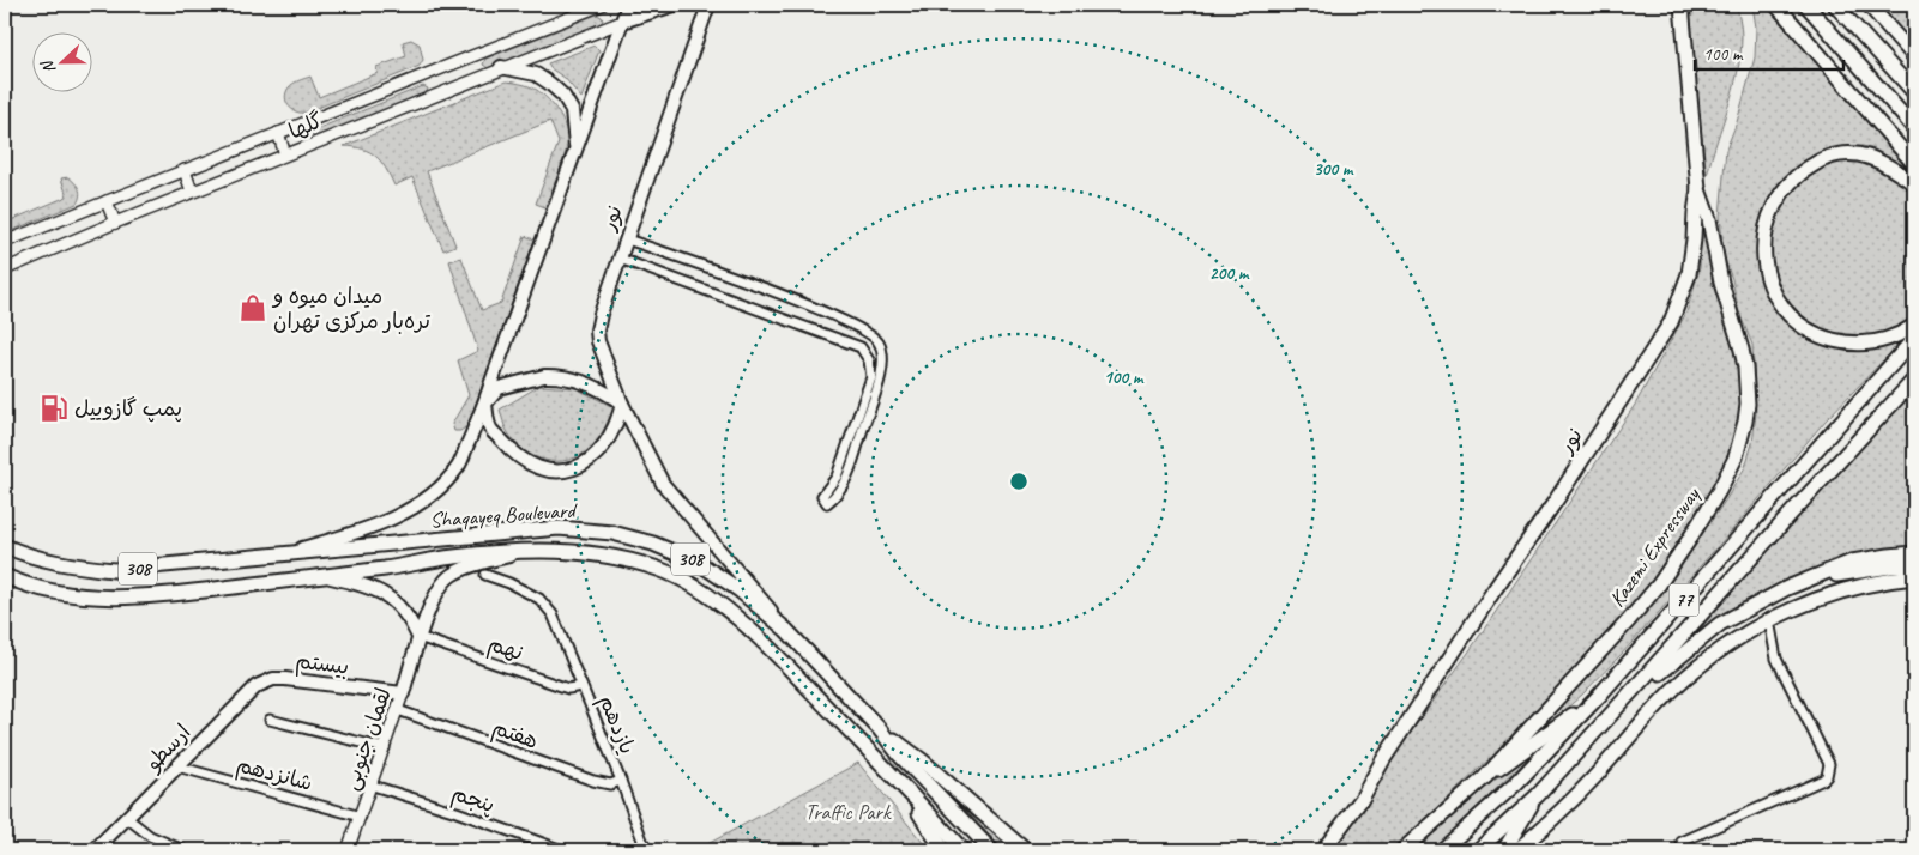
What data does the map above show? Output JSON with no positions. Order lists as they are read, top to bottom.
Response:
{
  "streets": {
    "main road": [
      "نور",
      "Shaqayeq Boulevard",
      "Kazemi Expressway",
      "308",
      "77",
      "بیستم",
      "لقمان جنوبی",
      "ارسطو"
    ],
    "street": [
      "گلها",
      "نهم",
      "یازدهم",
      "هفتم",
      "شانزدهم",
      "پنجم"
    ]
  },
  "crossings": [
    ["نور", "Shaqayeq Boulevard"],
    ["نور", "Kazemi Expressway"],
    ["Shaqayeq Boulevard", "لقمان جنوبی"],
    ["نهم", "یازدهم"],
    ["نهم", "لقمان جنوبی"],
    ["بیستم", "لقمان جنوبی"],
    ["بیستم", "ارسطو"],
    ["یازدهم", "هفتم"],
    ["هفتم", "لقمان جنوبی"],
    ["لقمان جنوبی", "شانزدهم"],
    ["لقمان جنوبی", "پنجم"],
    ["ارسطو", "شانزدهم"]
  ],
  "parks": ["Traffic Park"],
  "places": {
    "shop": ["میدان میوه و تره‌بار مرکزی تهران"],
    "fuel station": ["پمپ گازوییل"]
  },
  "scale_bar": "100 m",
  "north": "left",
  "rings": ["300 m", "200 m", "100 m"]
}
